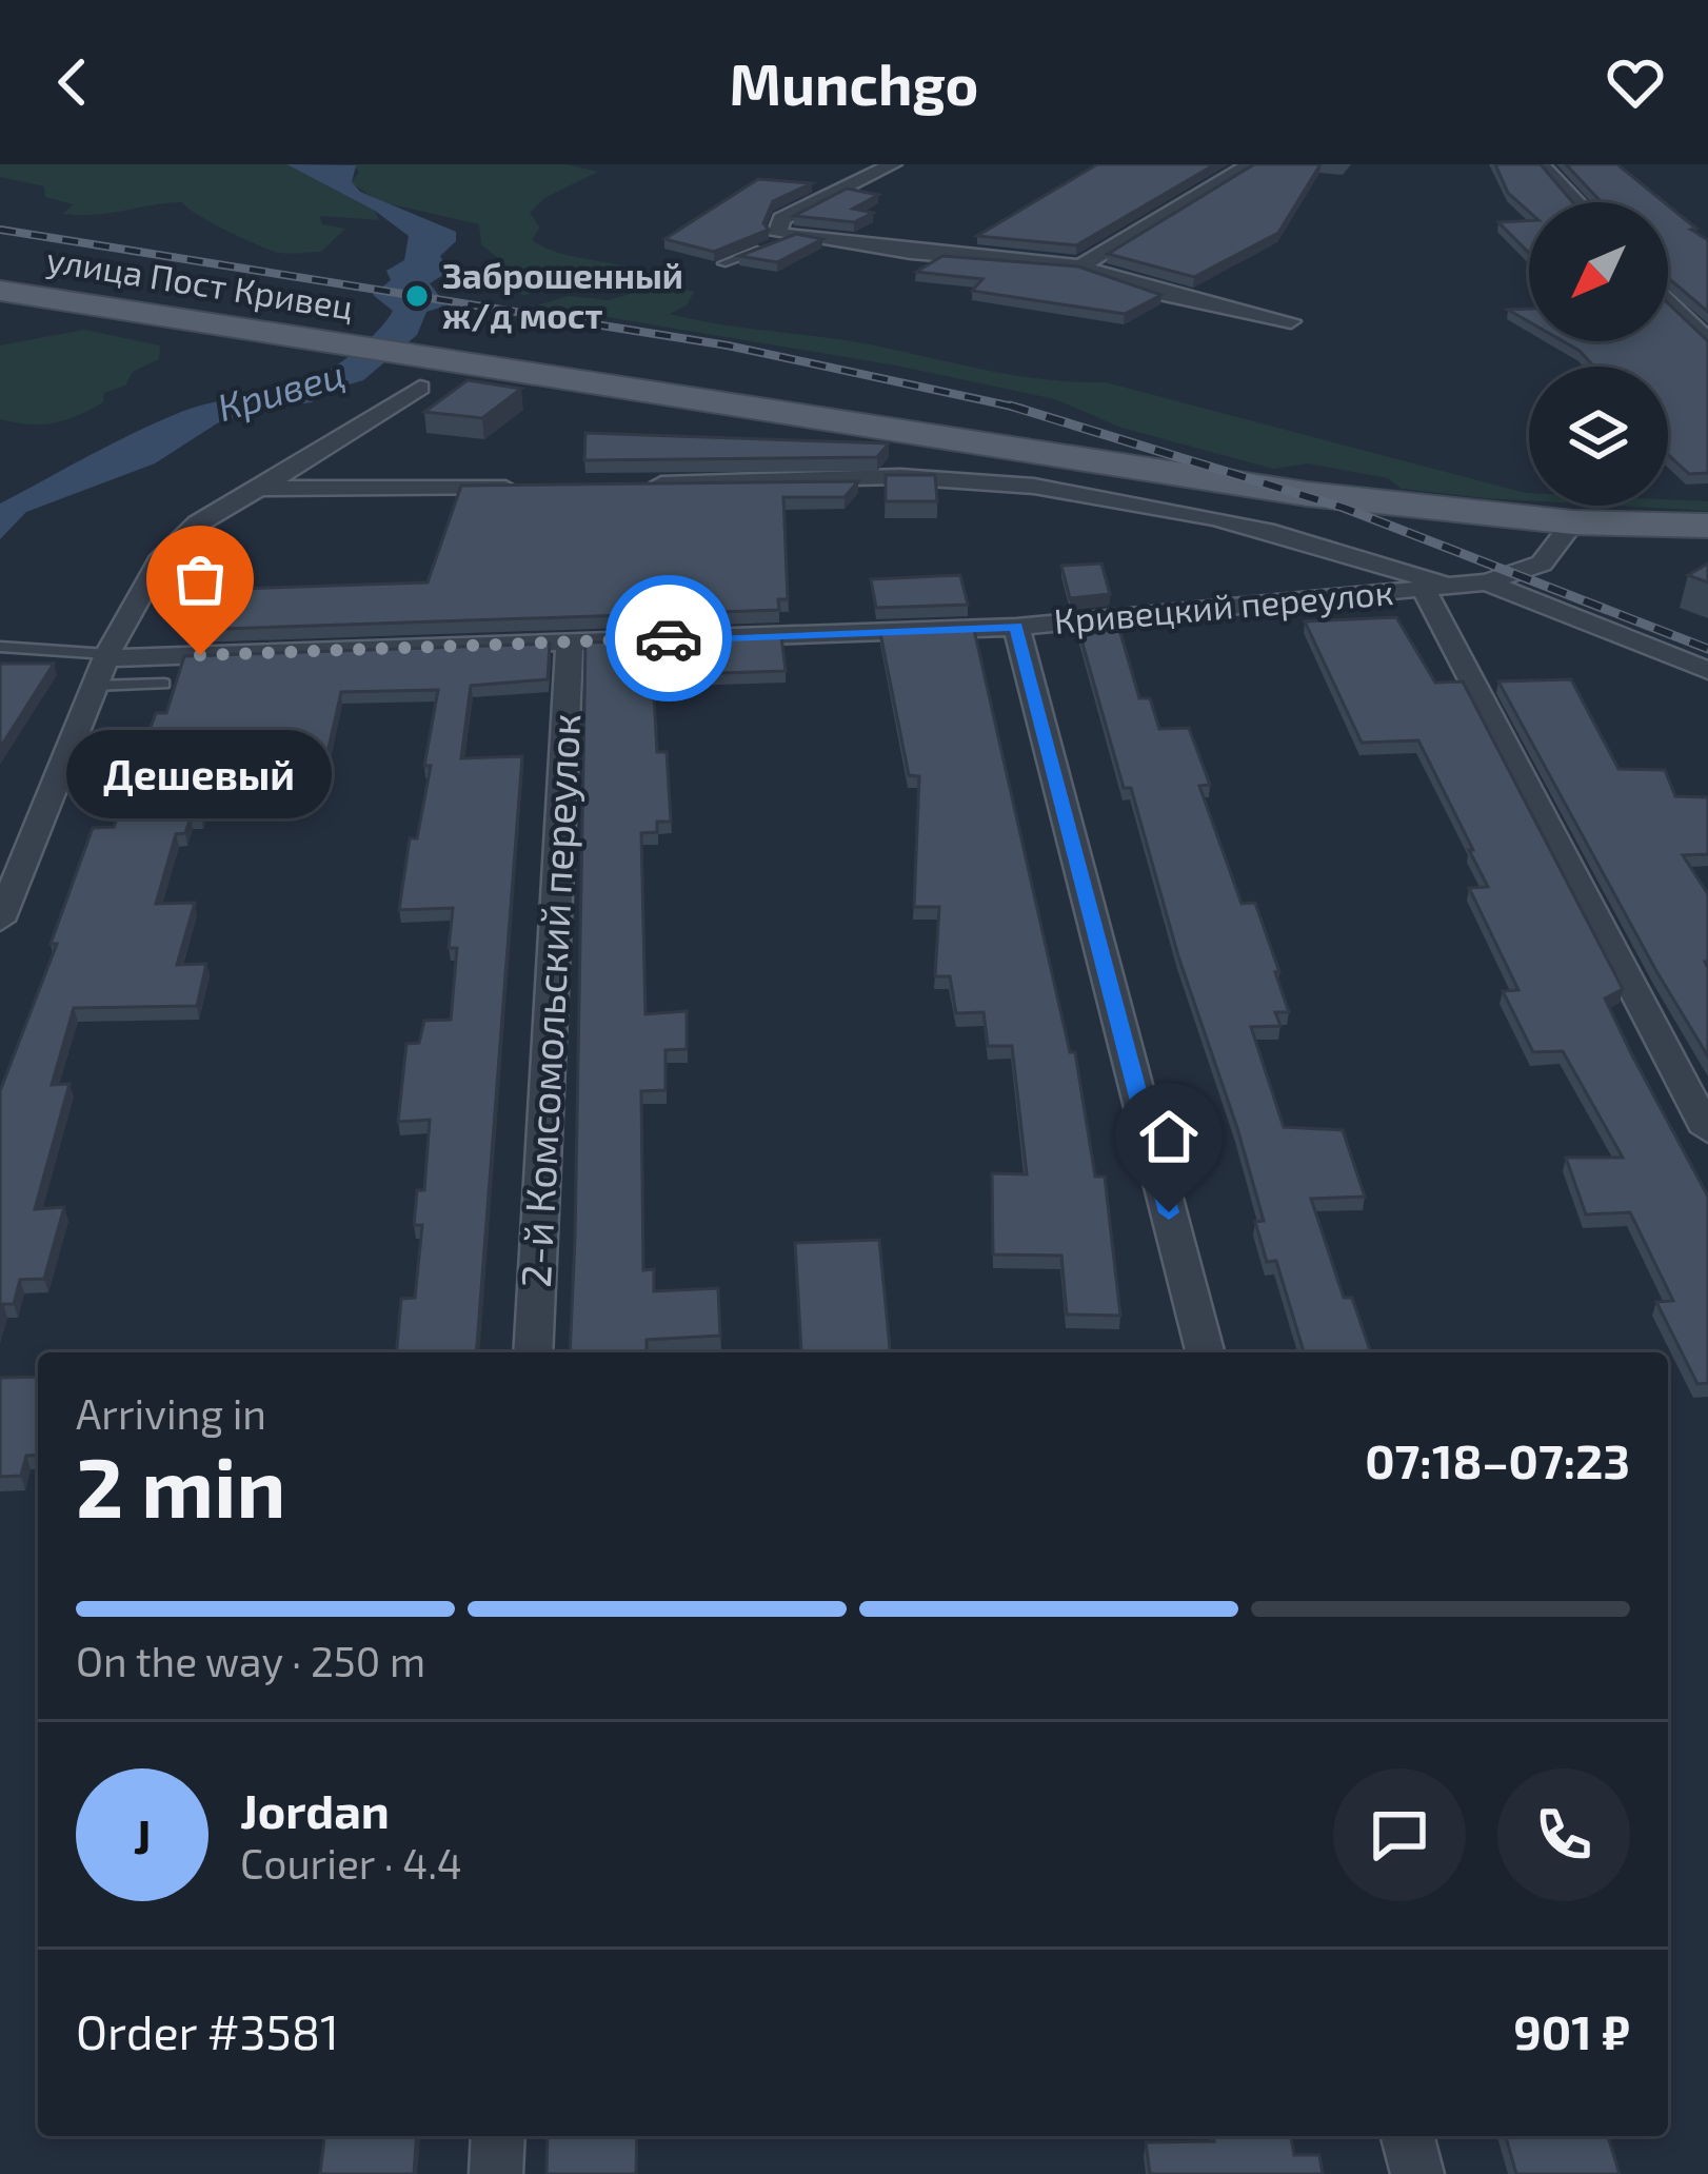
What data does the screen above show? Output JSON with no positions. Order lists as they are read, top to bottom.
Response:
{
  "streets": {
    "main road": ["улица Пост Кривец"],
    "street": ["Кривецкий переулок", "2-й Комсомольский переулок"]
  },
  "crossings": [
    ["улица Пост Кривец", "Кривецкий переулок"],
    ["Кривецкий переулок", "2-й Комсомольский переулок"]
  ],
  "water": ["Кривец"],
  "places": ["Заброшенный ж/д мост", "Дешевый"],
  "north": "bottom left",
  "page": {
    "header": "Munchgo",
    "bubble": "Дешевый",
    "heading": ["2 min", "Arriving in", "07:18–07:23"],
    "panel": [
      "Jordan",
      "Courier · 4.4",
      "Order #3581",
      "901 ₽"
    ],
    "bar": "On the way · 250 m",
    "round": "J"
  }
}
